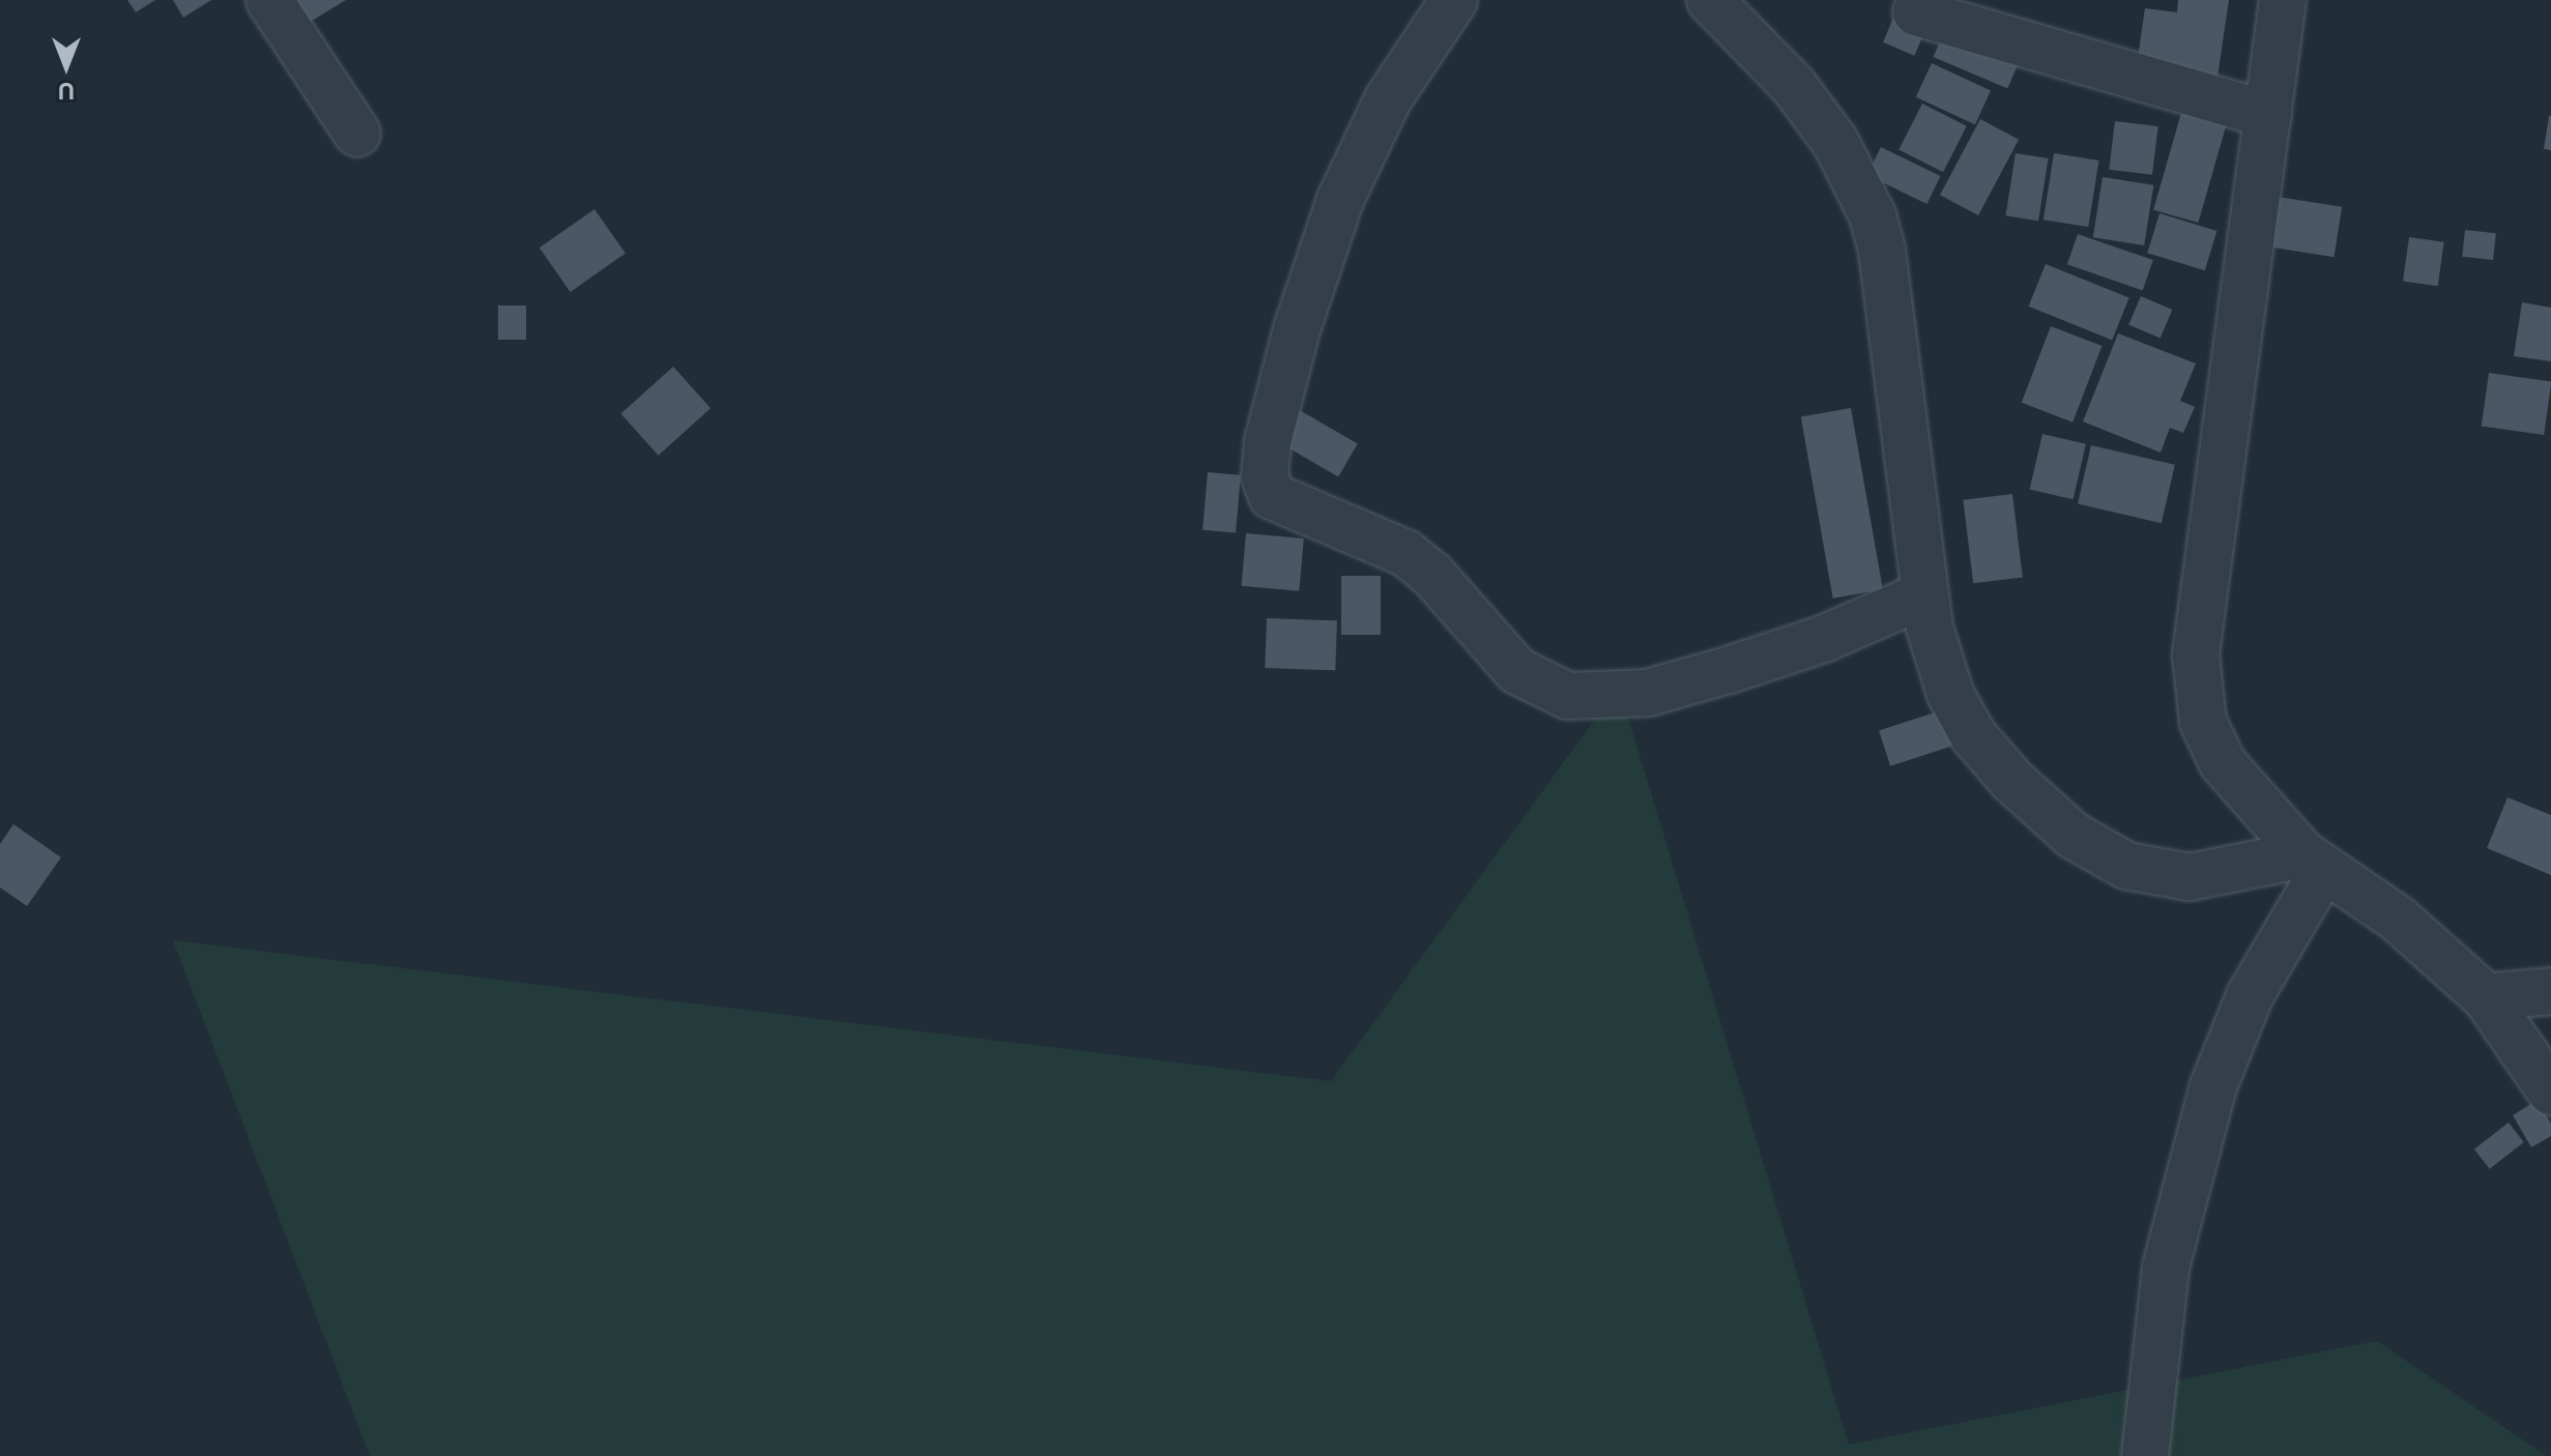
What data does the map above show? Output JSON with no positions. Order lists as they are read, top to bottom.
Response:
{
  "north": "bottom"
}
